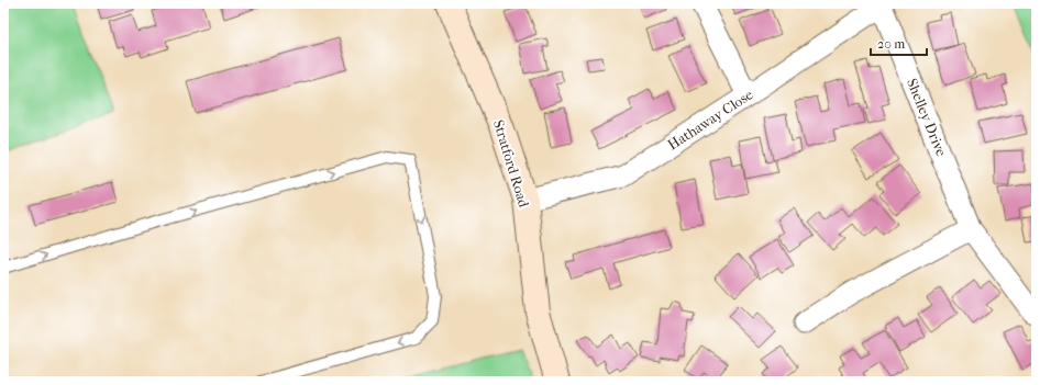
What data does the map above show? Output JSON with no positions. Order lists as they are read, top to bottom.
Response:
{
  "streets": {
    "street": ["Shelley Drive", "Hathaway Close", "Stratford Road"]
  },
  "crossings": [
    ["Shelley Drive", "Hathaway Close"],
    ["Hathaway Close", "Stratford Road"]
  ],
  "scale_bar": "20 m"
}
